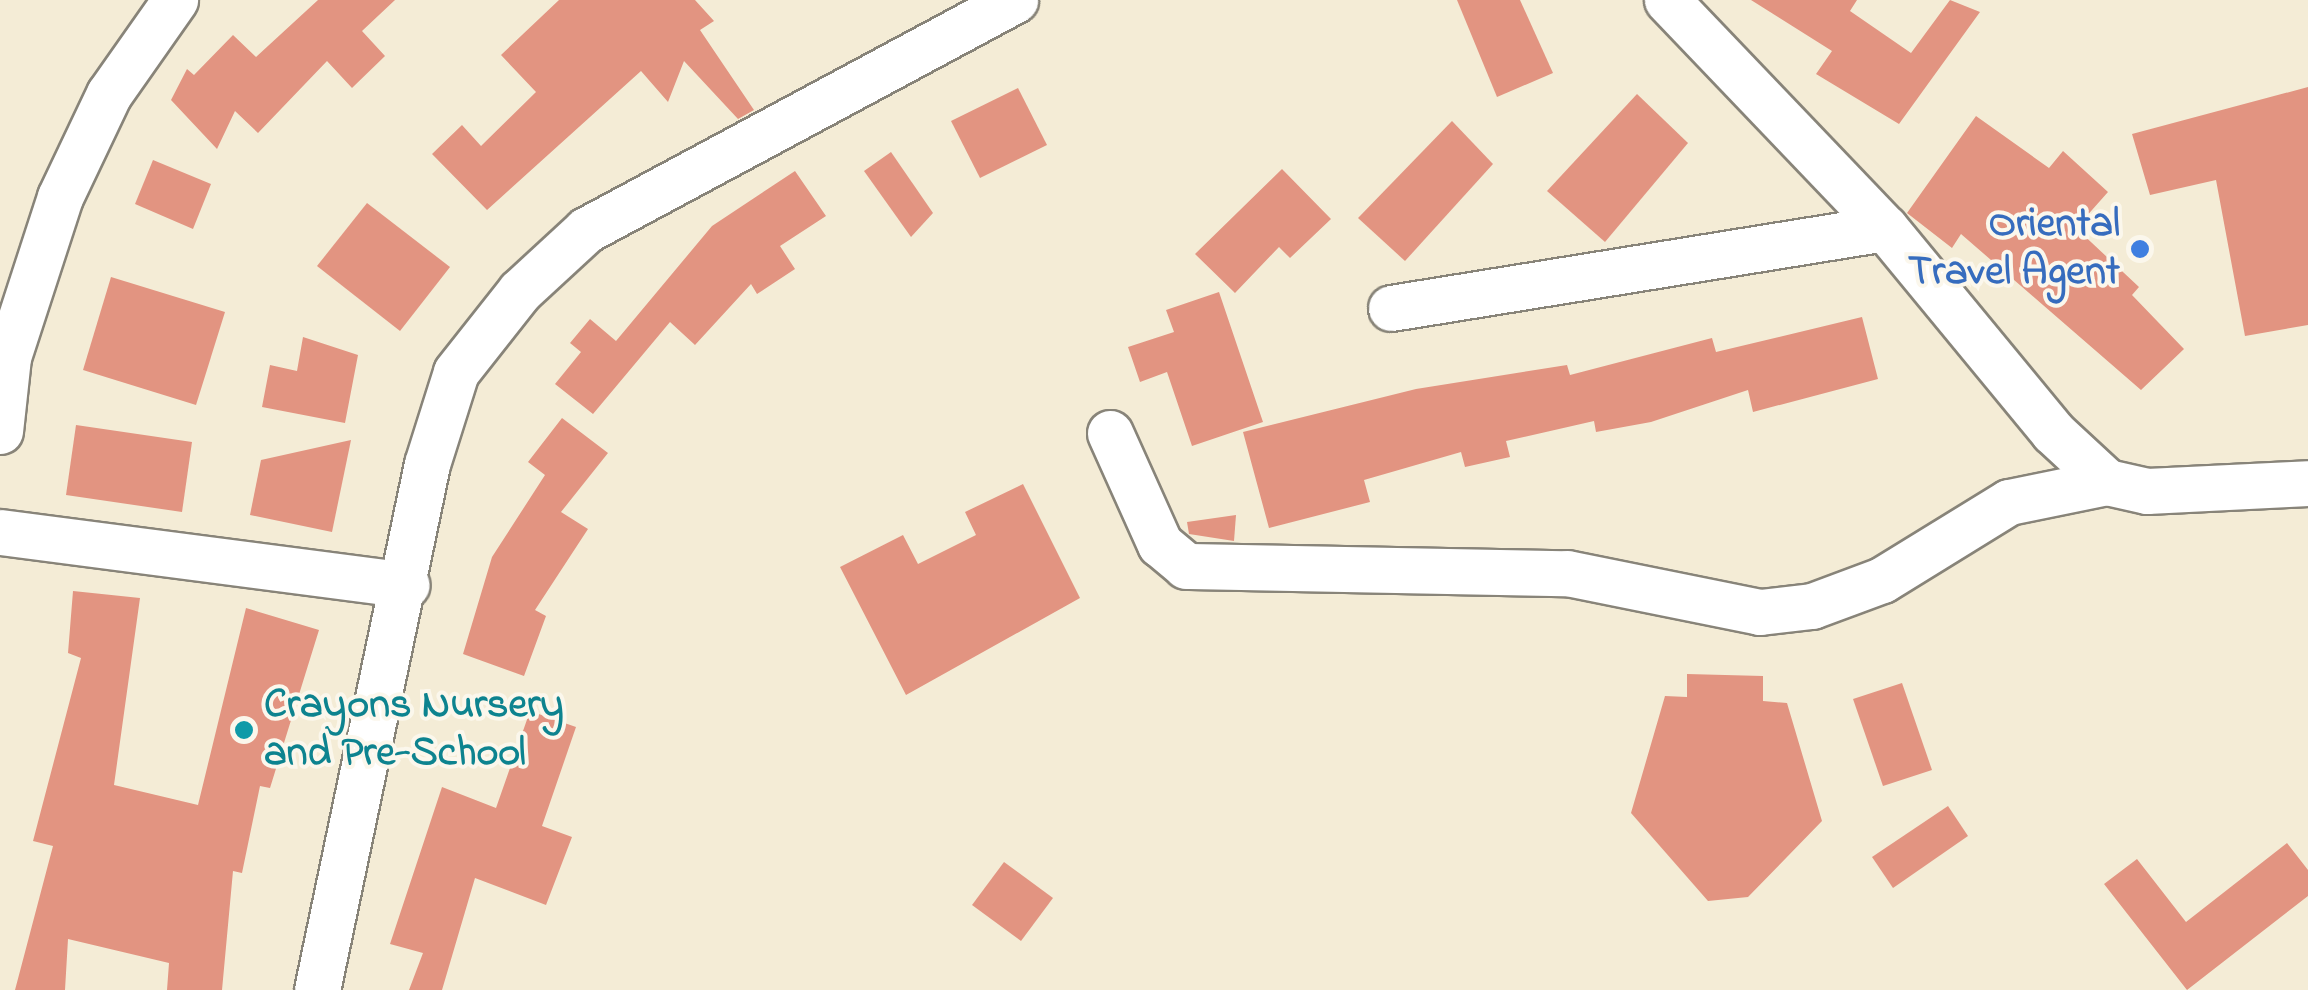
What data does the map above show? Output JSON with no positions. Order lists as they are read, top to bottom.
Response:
{
  "places": ["Oriental Travel Agent", "Crayons Nursery and Pre-School"]
}
